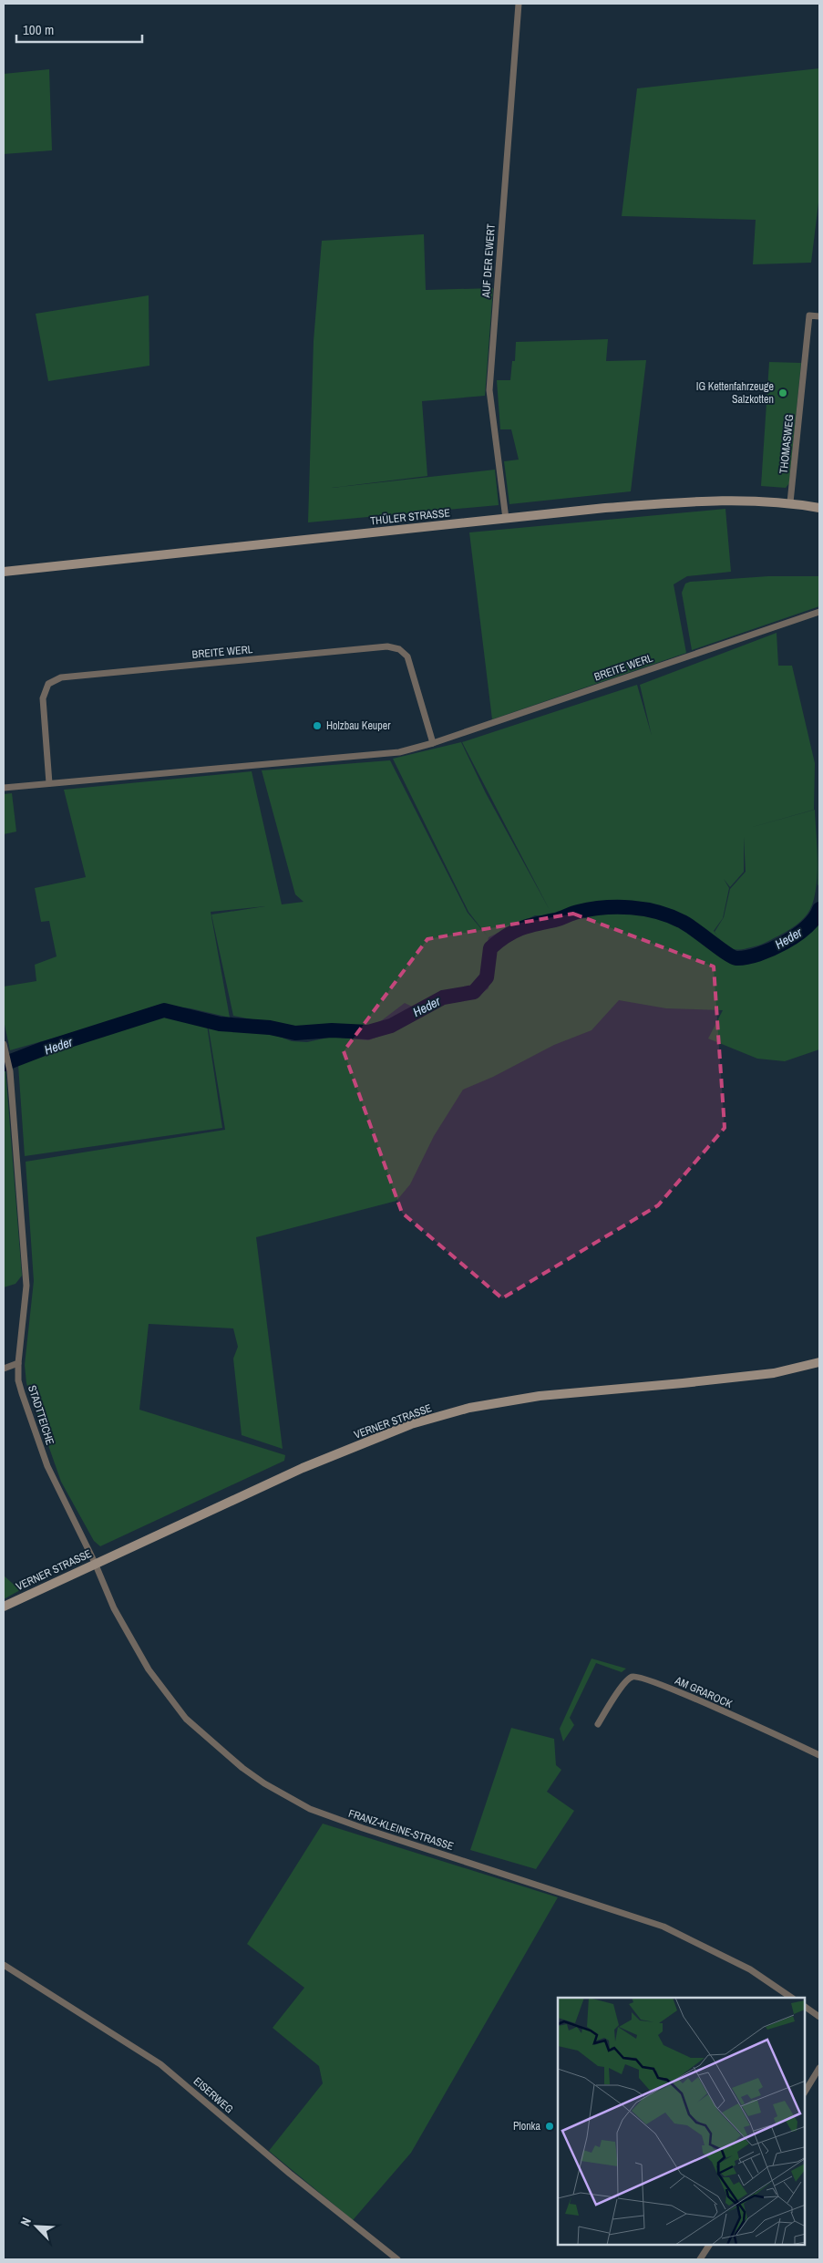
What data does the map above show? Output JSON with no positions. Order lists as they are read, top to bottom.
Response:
{
  "streets": {
    "main road": ["THÜLER STRASSE", "VERNER STRASSE"],
    "street": [
      "AUF DER EWERT",
      "THOMASWEG",
      "BREITE WERL",
      "STADTTEICHE",
      "AM GRAROCK",
      "FRANZ-KLEINE-STRASSE",
      "EISERWEG"
    ]
  },
  "crossings": [
    ["AUF DER EWERT", "THÜLER STRASSE"],
    ["THOMASWEG", "THÜLER STRASSE"],
    ["STADTTEICHE", "VERNER STRASSE"],
    ["STADTTEICHE", "FRANZ-KLEINE-STRASSE"],
    ["VERNER STRASSE", "FRANZ-KLEINE-STRASSE"]
  ],
  "water": ["Heder"],
  "places": ["IG Kettenfahrzeuge Salzkotten", "Holzbau Keuper", "Plonka"],
  "scale_bar": "100 m",
  "north": "top left"
}
